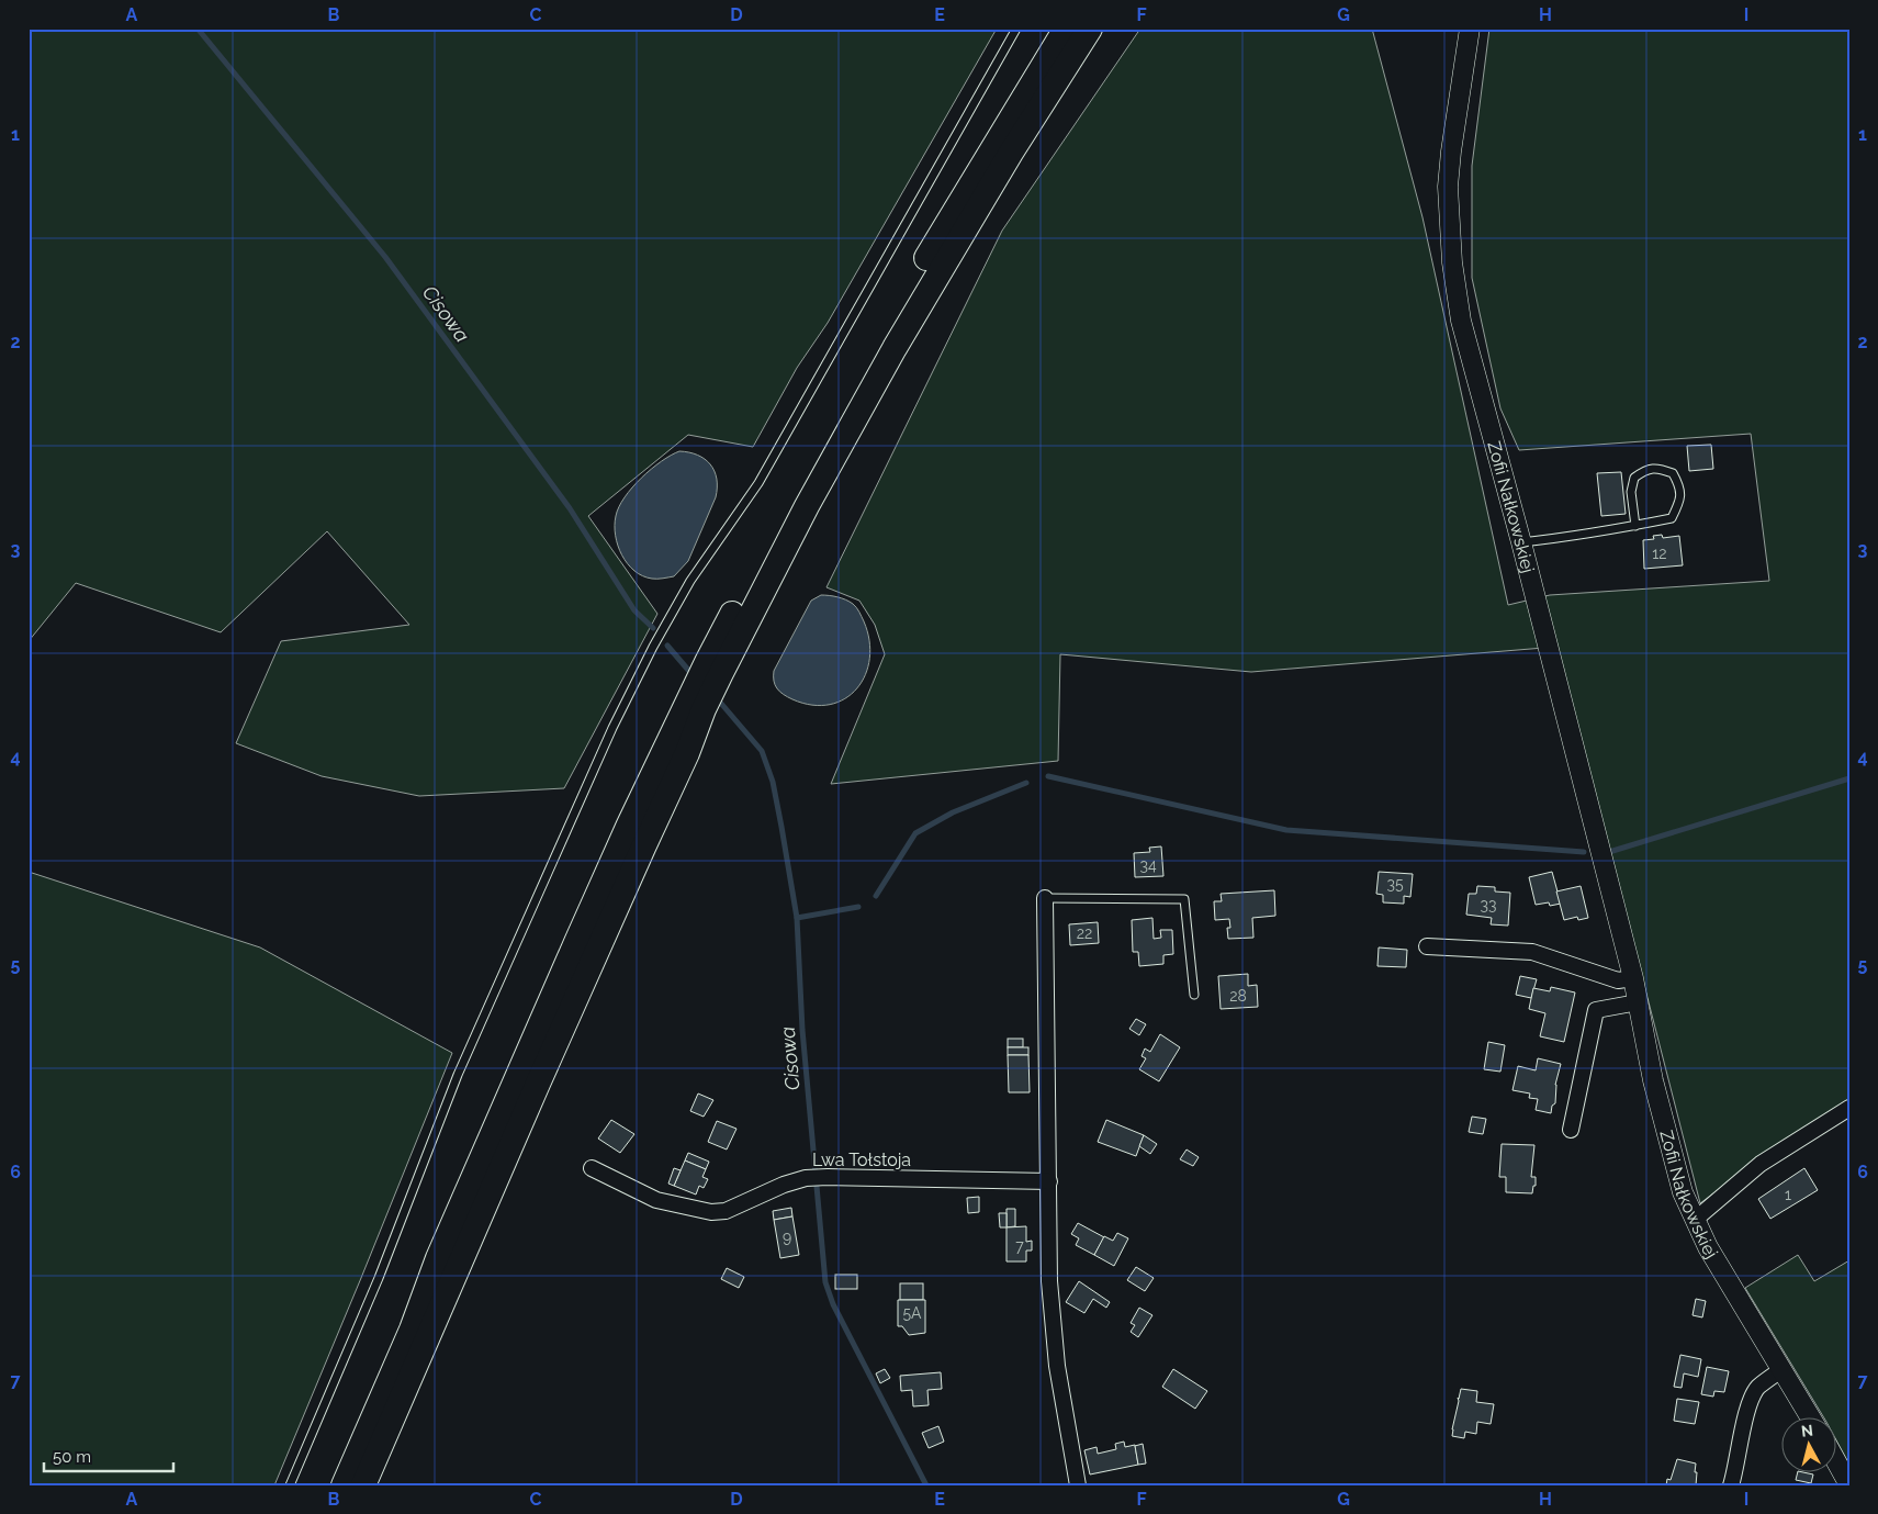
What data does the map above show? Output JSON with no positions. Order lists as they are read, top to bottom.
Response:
{
  "streets": {
    "street": ["Zofii Nałkowskiej", "Lwa Tołstoja"]
  },
  "water": ["Cisowa"],
  "house_numbers": [
    "12",
    "34",
    "35",
    "33",
    "22",
    "28",
    "1",
    "9",
    "7",
    "5A"
  ],
  "scale_bar": "50 m",
  "north": "top",
  "grid": {
    "columns": [
      "A",
      "B",
      "C",
      "D",
      "E",
      "F",
      "G",
      "H",
      "I"
    ],
    "rows": [
      "1",
      "2",
      "3",
      "4",
      "5",
      "6",
      "7"
    ]
  }
}
